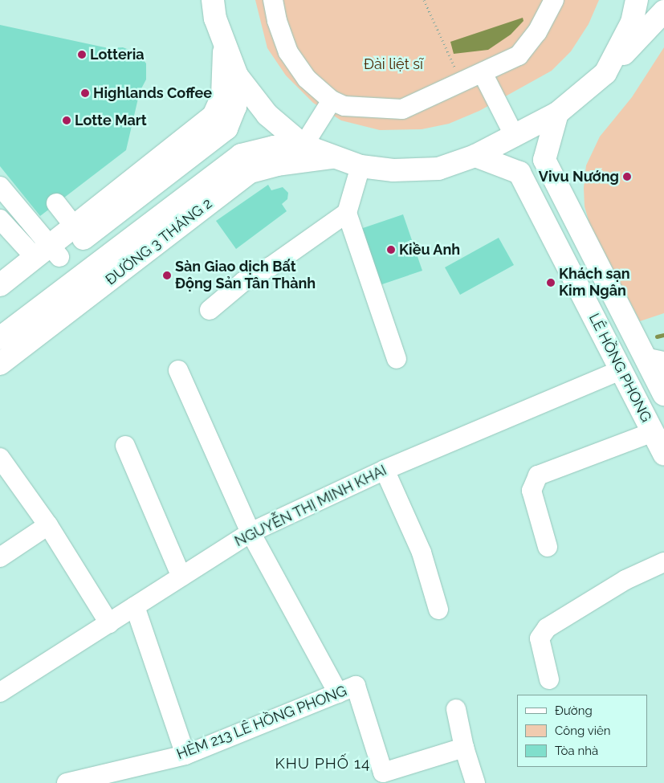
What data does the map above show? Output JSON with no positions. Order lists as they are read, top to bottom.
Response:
{
  "streets": {
    "main road": ["ĐƯỜNG 3 THÁNG 2", "LÊ HỒNG PHONG"],
    "street": ["NGUYỄN THỊ MINH KHAI", "HẺM 213 LÊ HỒNG PHONG"]
  },
  "crossings": [
    ["LÊ HỒNG PHONG", "NGUYỄN THỊ MINH KHAI"]
  ],
  "districts": ["KHU PHỐ 14"],
  "parks": ["Đài liệt sĩ"],
  "places": [
    "Lotteria",
    "Highlands Coffee",
    "Lotte Mart",
    "Vivu Nướng",
    "Kiều Anh",
    "Sàn Giao dịch Bất Động Sản Tân Thành",
    "Khách sạn Kim Ngân"
  ],
  "legend": ["Đường", "Công viên", "Tòa nhà"]
}
